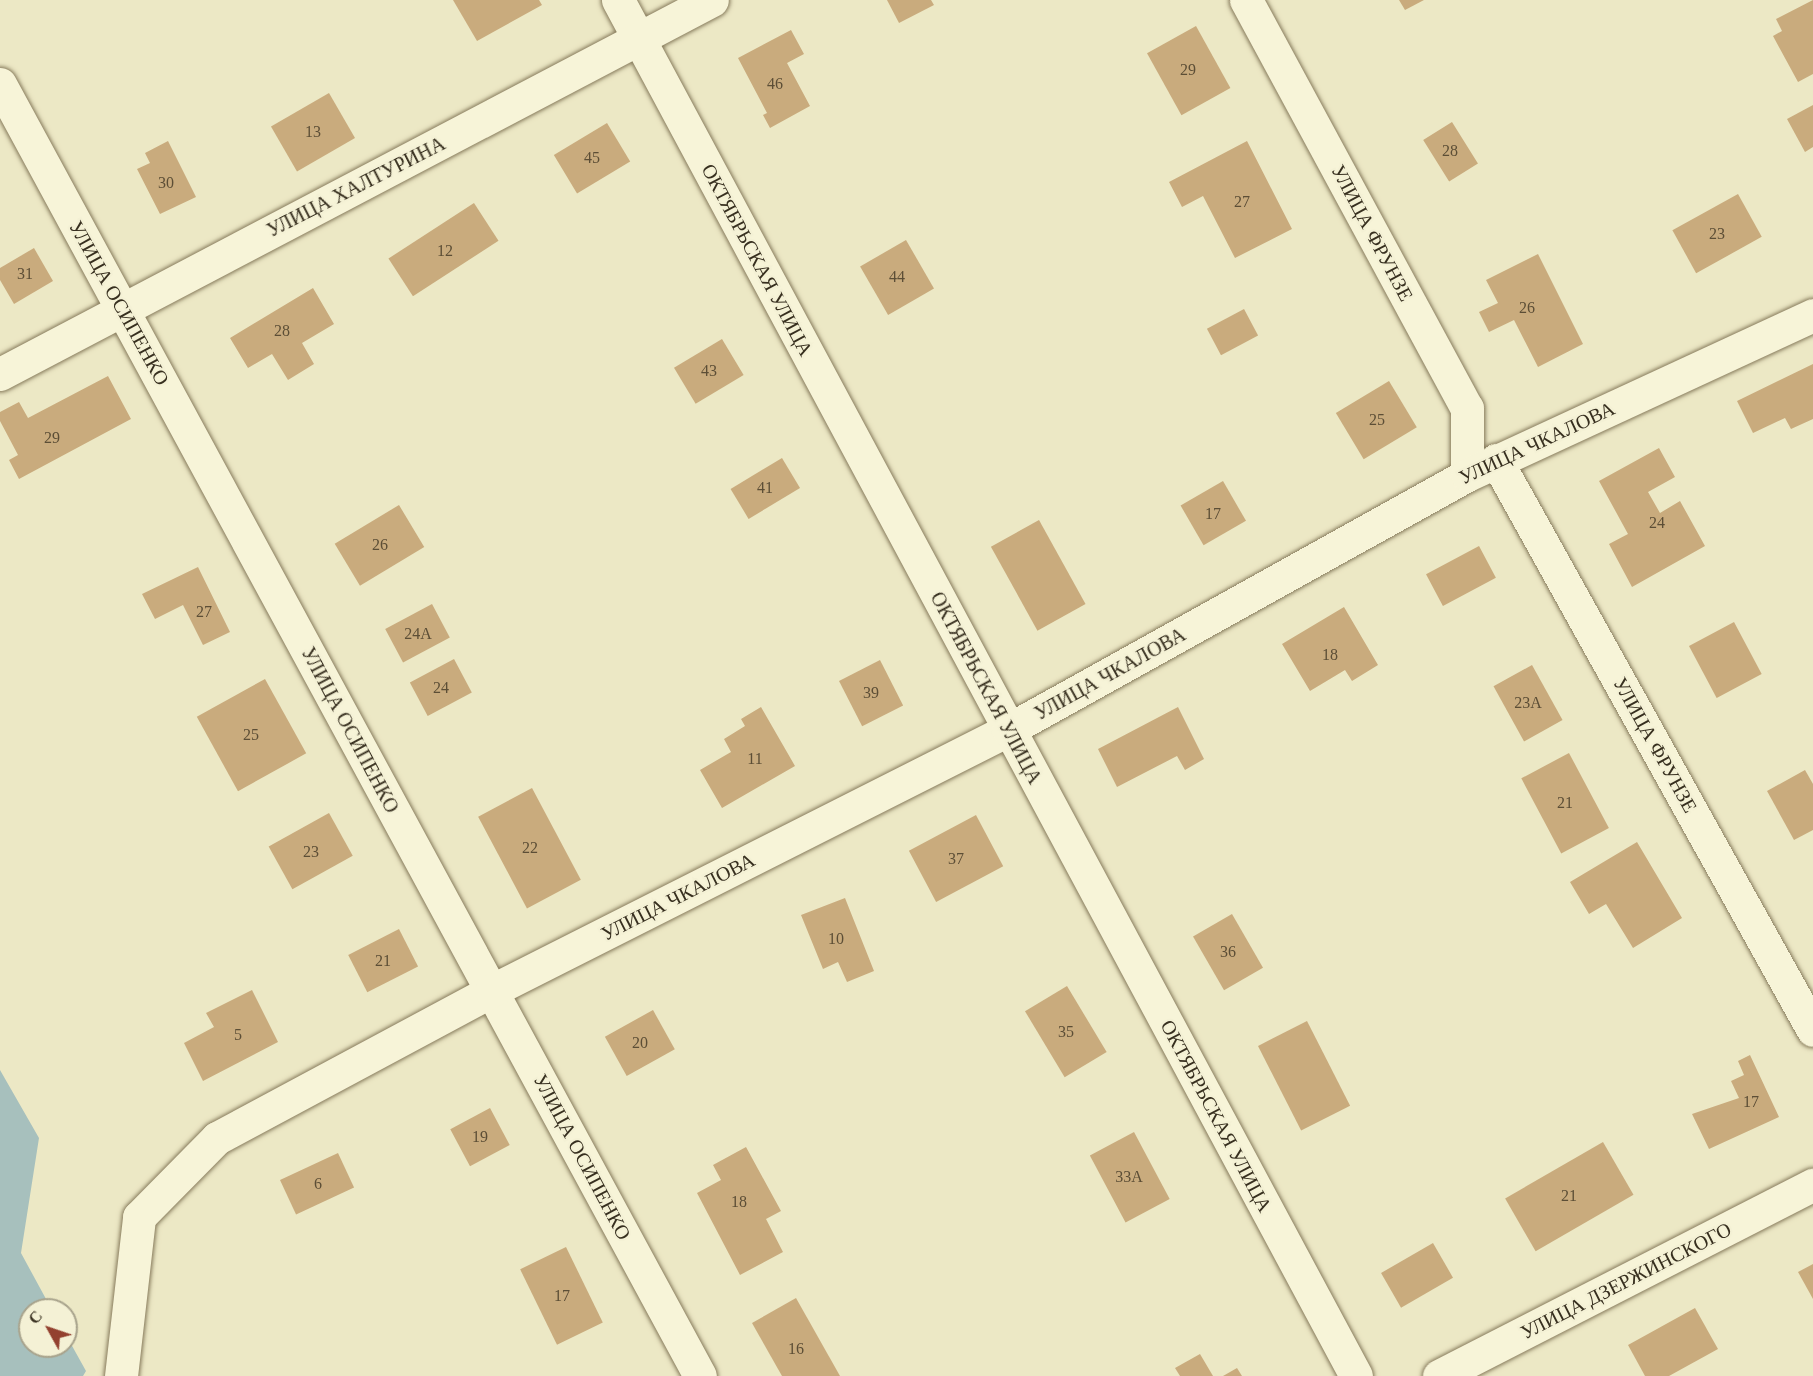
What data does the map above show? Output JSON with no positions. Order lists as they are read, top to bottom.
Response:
{
  "streets": {
    "street": [
      "УЛИЦА ХАЛТУРИНА",
      "УЛИЦА ФРУНЗЕ",
      "ОКТЯБРЬСКАЯ УЛИЦА",
      "УЛИЦА ОСИПЕНКО",
      "УЛИЦА ЧКАЛОВА",
      "УЛИЦА ДЗЕРЖИНСКОГО"
    ]
  },
  "crossings": [
    ["УЛИЦА ХАЛТУРИНА", "ОКТЯБРЬСКАЯ УЛИЦА"],
    ["УЛИЦА ХАЛТУРИНА", "УЛИЦА ОСИПЕНКО"],
    ["УЛИЦА ФРУНЗЕ", "УЛИЦА ЧКАЛОВА"],
    ["ОКТЯБРЬСКАЯ УЛИЦА", "УЛИЦА ЧКАЛОВА"],
    ["УЛИЦА ОСИПЕНКО", "УЛИЦА ЧКАЛОВА"]
  ],
  "house_numbers": [
    "29",
    "46",
    "13",
    "28",
    "45",
    "30",
    "27",
    "23",
    "12",
    "31",
    "44",
    "26",
    "28",
    "43",
    "25",
    "29",
    "41",
    "17",
    "24",
    "26",
    "27",
    "24А",
    "18",
    "24",
    "39",
    "23А",
    "25",
    "11",
    "21",
    "22",
    "23",
    "37",
    "10",
    "36",
    "21",
    "35",
    "5",
    "20",
    "17",
    "19",
    "33А",
    "6",
    "21",
    "18",
    "17",
    "16"
  ],
  "north": "top left"
}
